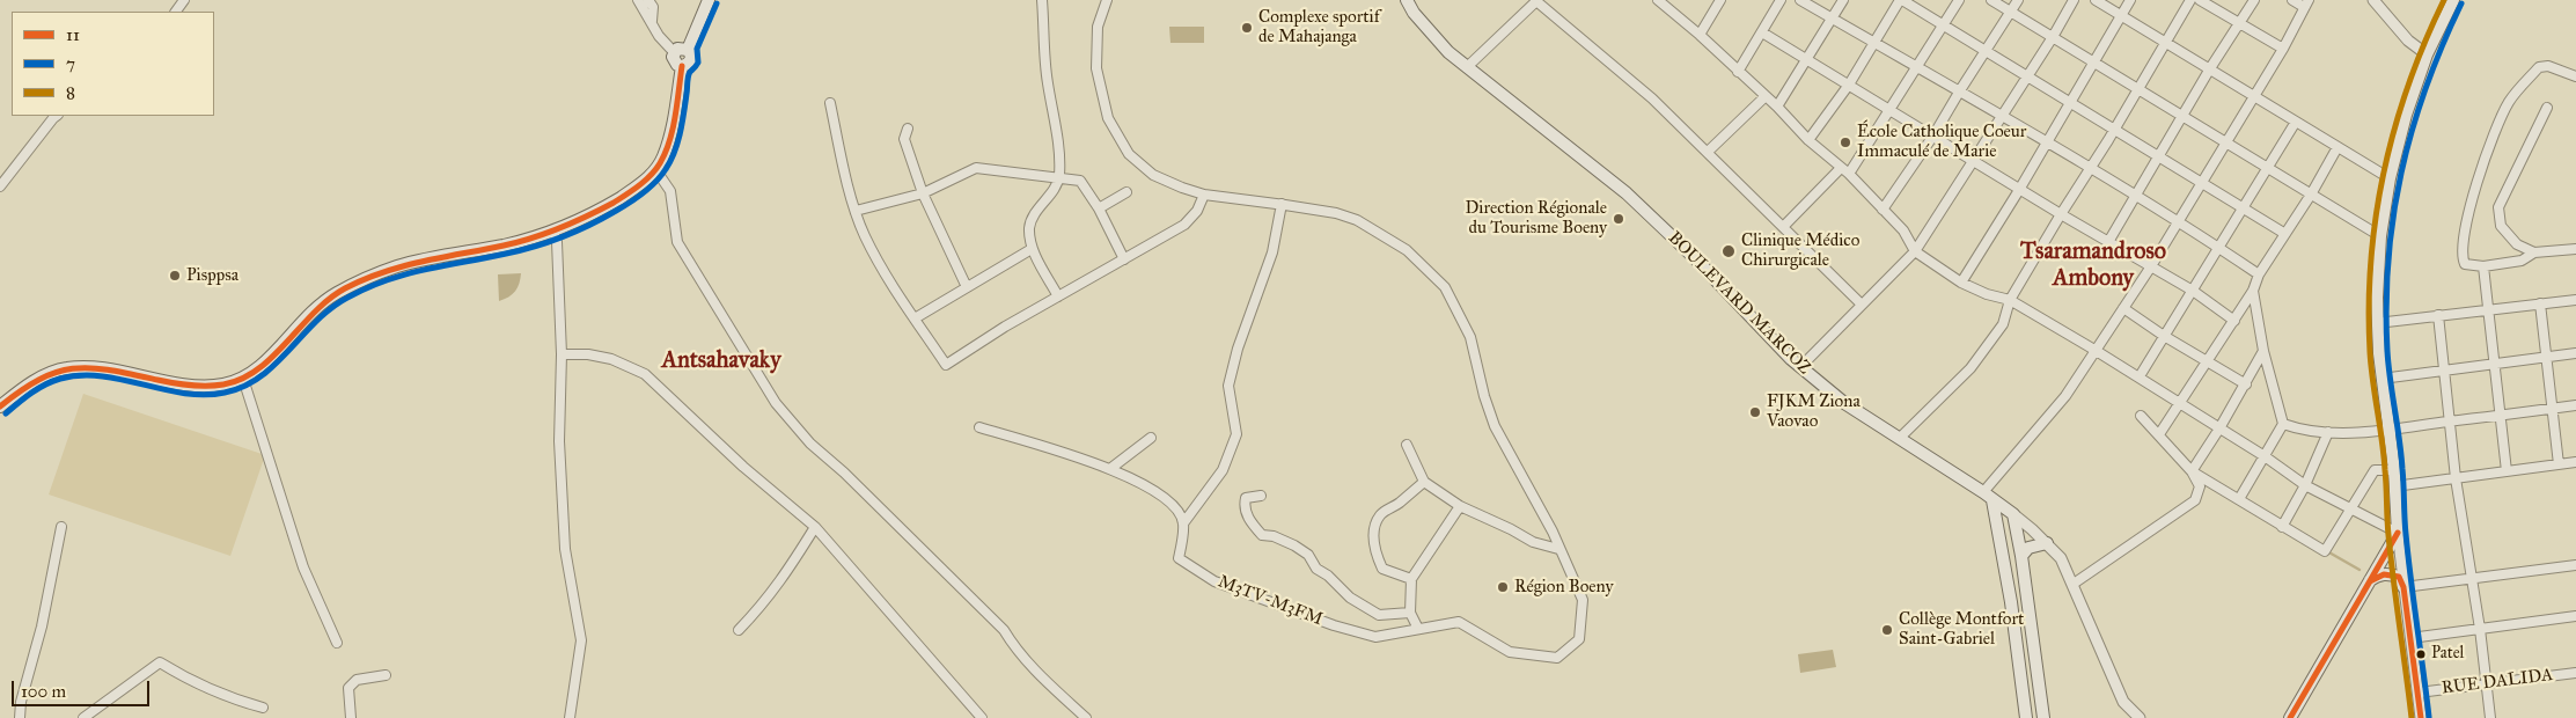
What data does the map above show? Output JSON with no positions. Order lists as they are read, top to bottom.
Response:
{
  "streets": {
    "main road": ["BOULEVARD MARCOZ"],
    "street": ["M3TV-M3FM", "RUE DALIDA"]
  },
  "districts": ["Tsaramandroso Ambony", "Antsahavaky"],
  "places": [
    "Complexe sportif de Mahajanga",
    "École Catholique Coeur Immaculé de Marie",
    "Direction Régionale du Tourisme Boeny",
    "Clinique Médico Chirurgicale",
    "Pisppsa",
    "FJKM Ziona Vaovao",
    "Région Boeny",
    "Collège Montfort Saint-Gabriel",
    "Patel"
  ],
  "lines": ["transit line 8", "transit line 7", "transit line 11"],
  "legend": ["11", "7", "8"],
  "scale_bar": "100 m"
}
